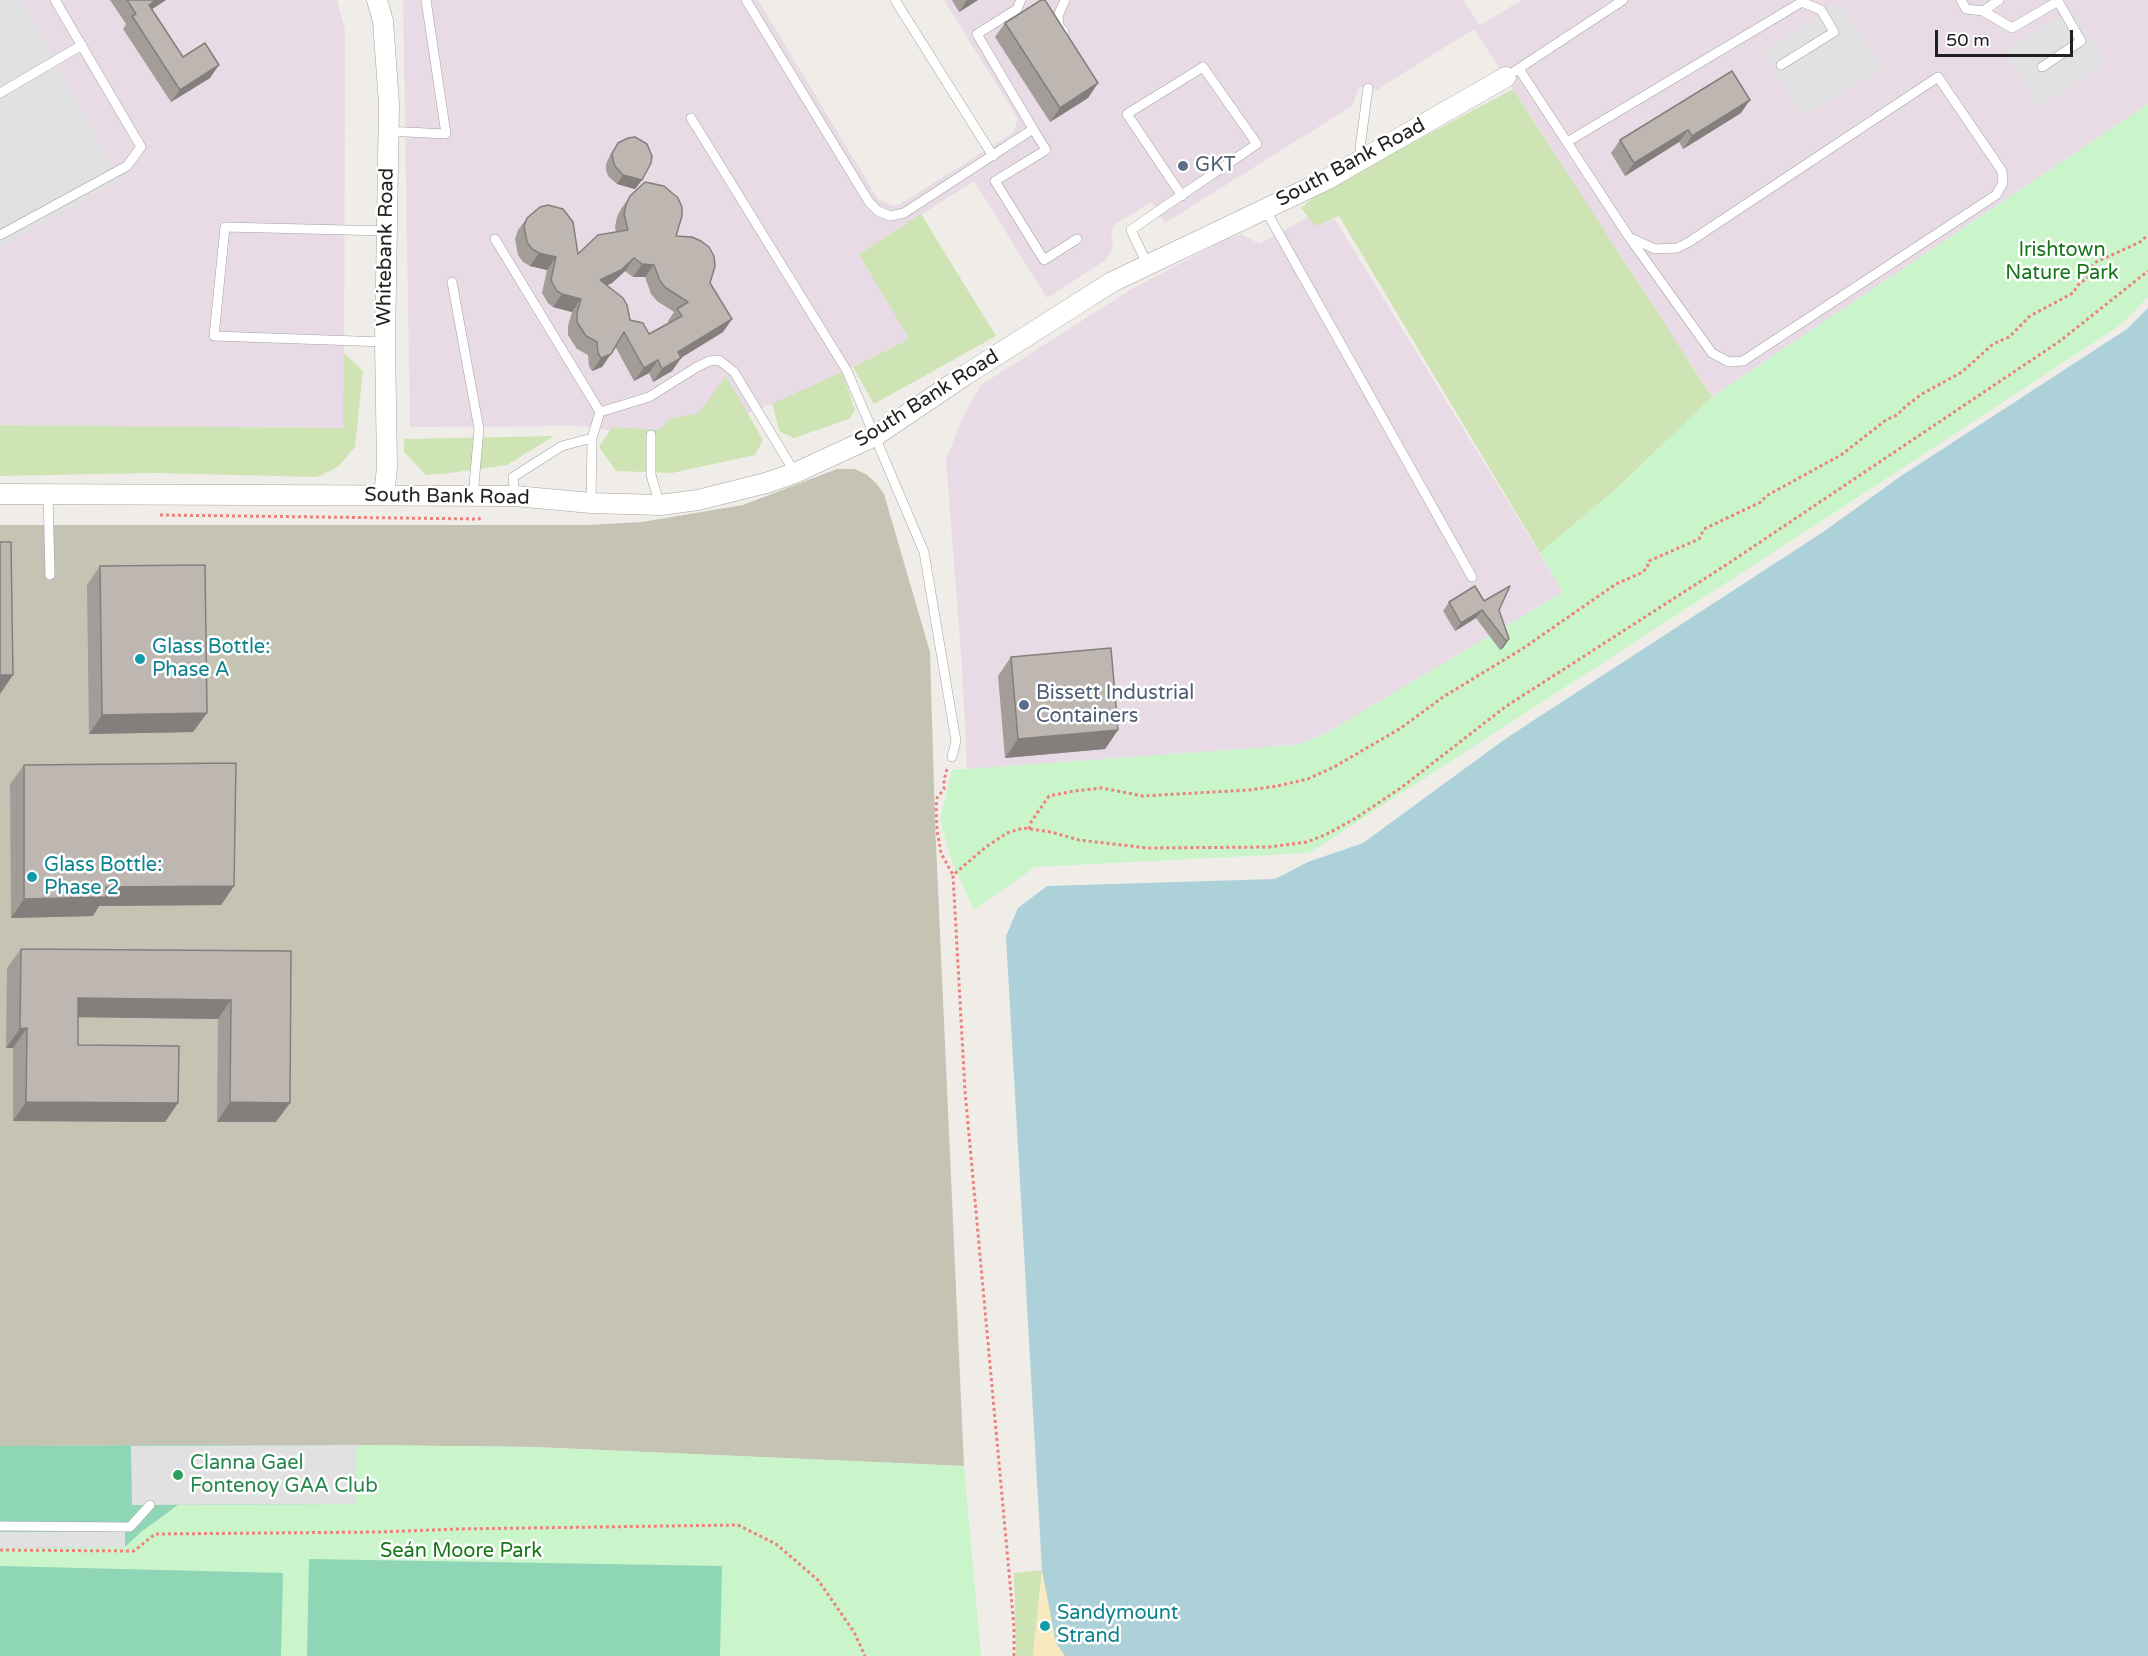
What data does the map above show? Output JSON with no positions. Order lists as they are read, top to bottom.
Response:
{
  "streets": {
    "street": ["South Bank Road", "Whitebank Road"]
  },
  "crossings": [
    ["South Bank Road", "Whitebank Road"]
  ],
  "parks": ["Irishtown Nature Park", "Seán Moore Park"],
  "places": [
    "GKT",
    "Glass Bottle: Phase A",
    "Bissett Industrial Containers",
    "Glass Bottle: Phase 2",
    "Clanna Gael Fontenoy GAA Club",
    "Sandymount Strand"
  ],
  "scale_bar": "50 m"
}
